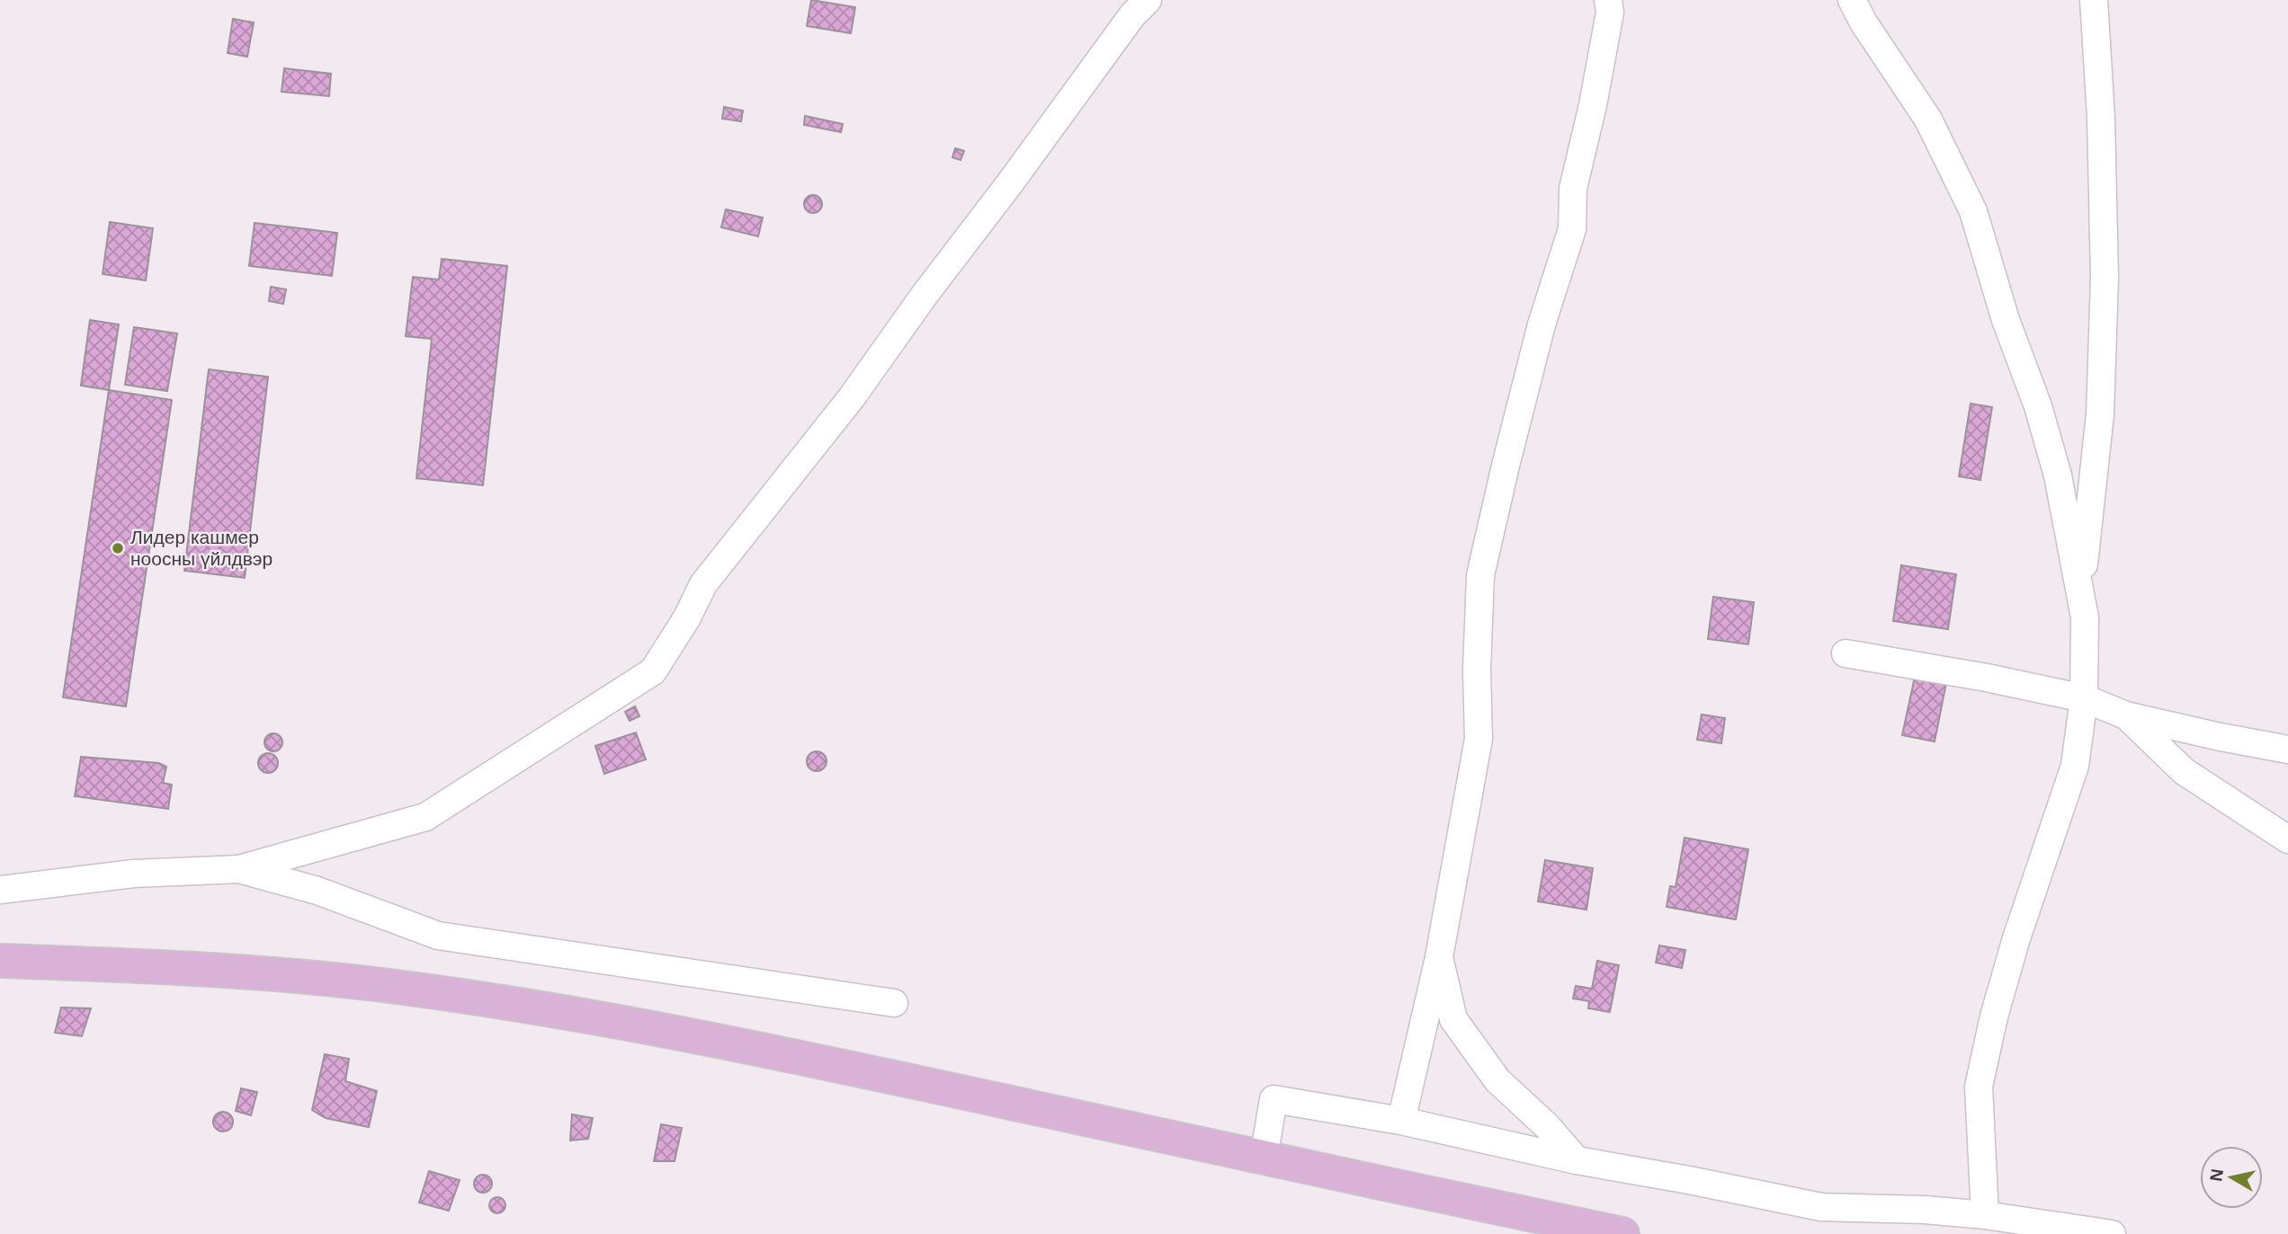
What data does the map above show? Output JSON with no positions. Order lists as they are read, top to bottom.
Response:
{
  "places": ["Лидер кашмер ноосны үйлдвэр"],
  "north": "left"
}
